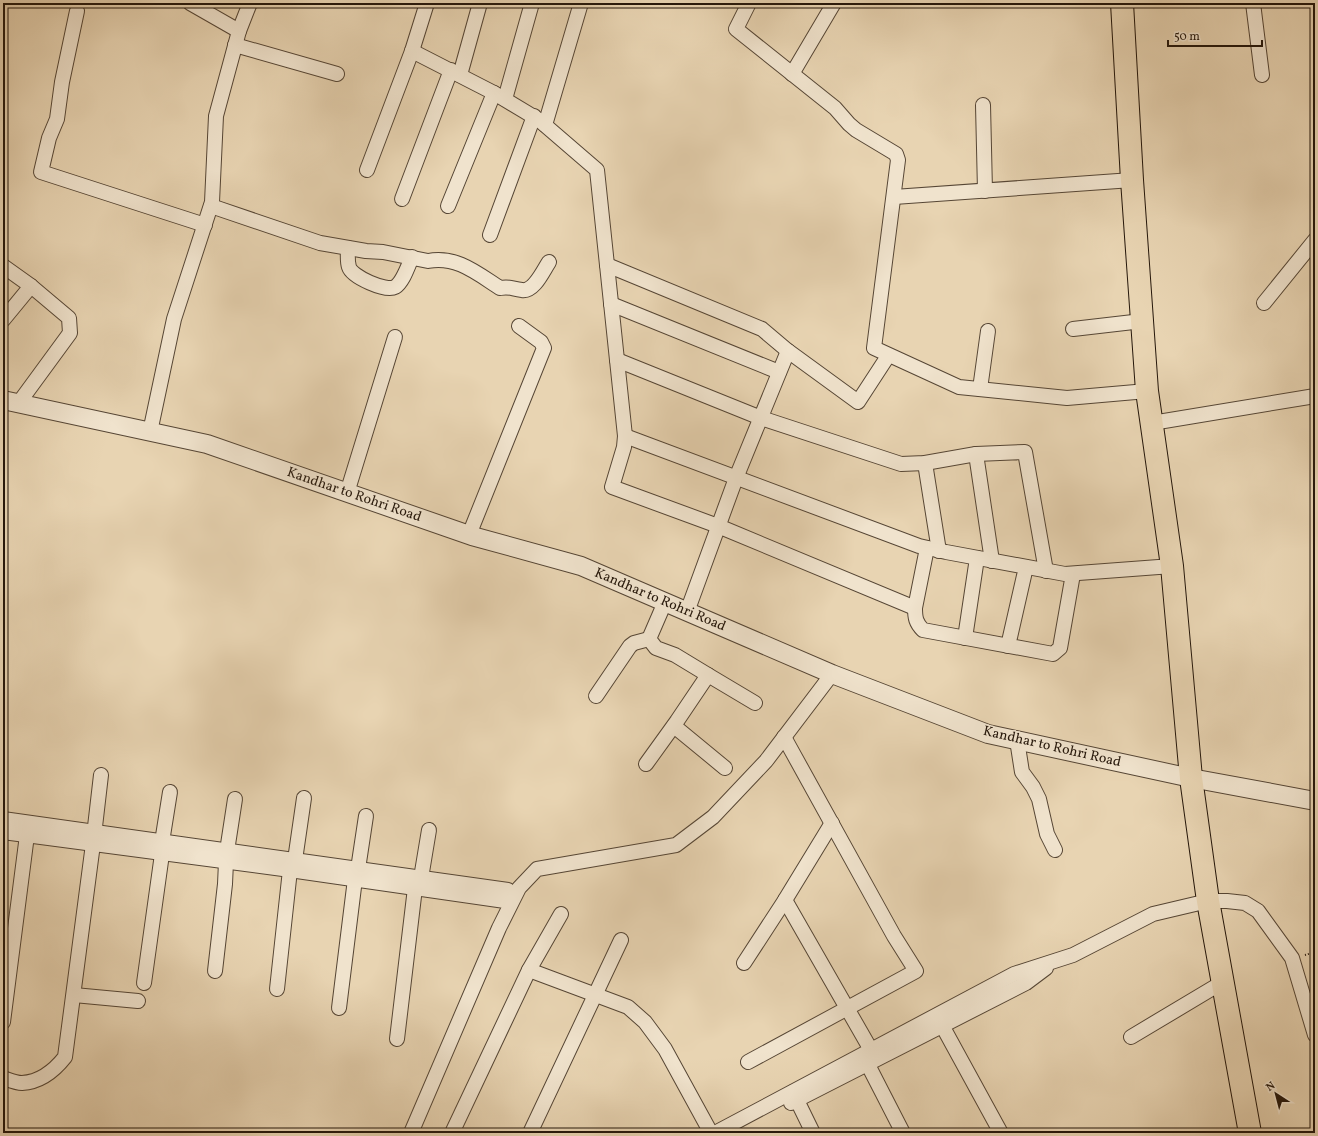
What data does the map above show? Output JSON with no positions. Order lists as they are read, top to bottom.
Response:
{
  "streets": {
    "street": ["Kandhar to Rohri Road"]
  },
  "scale_bar": "50 m",
  "north": "top left"
}
